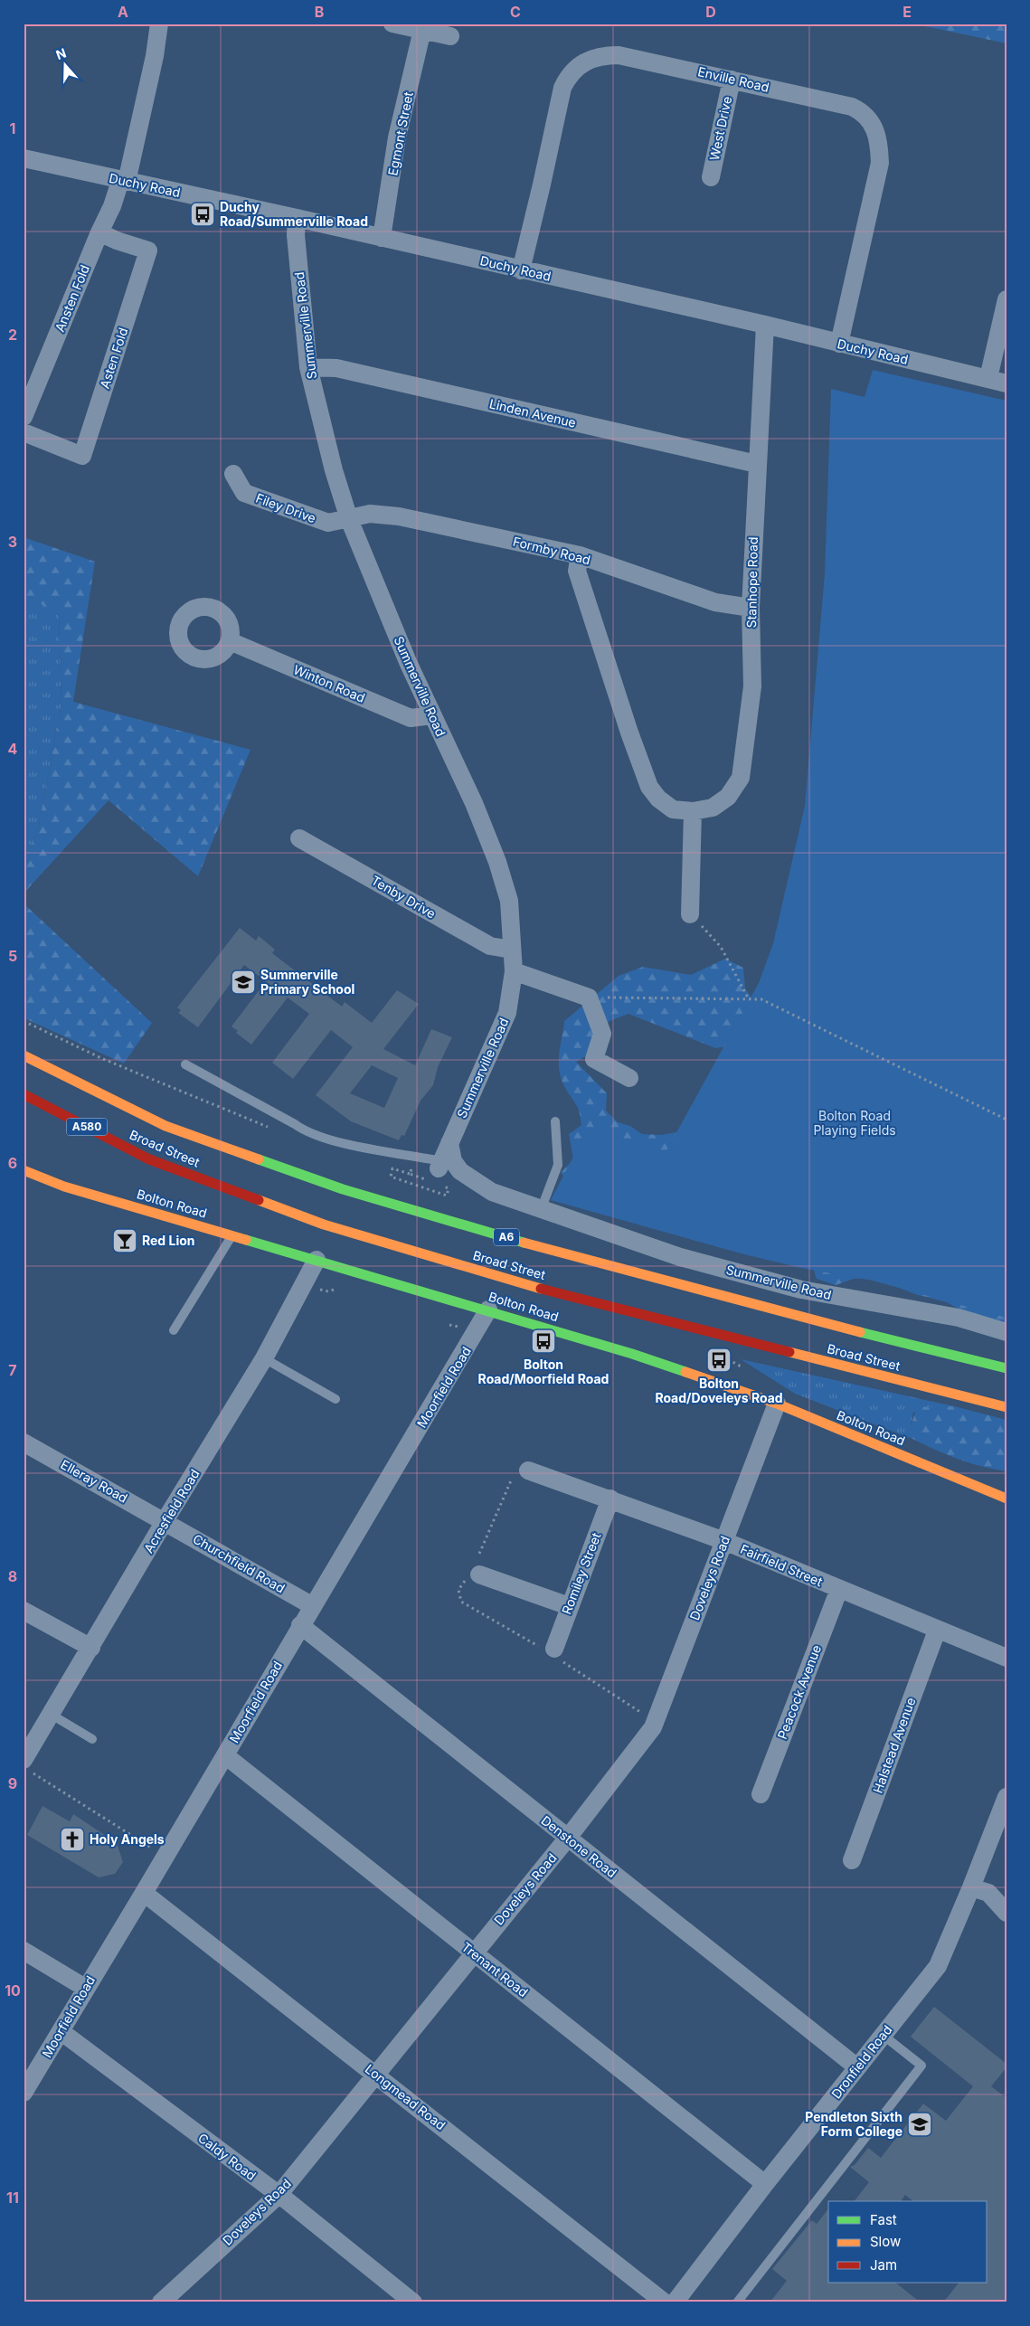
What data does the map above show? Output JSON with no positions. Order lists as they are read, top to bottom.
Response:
{
  "streets": {
    "main road": [
      "A580",
      "Broad Street",
      "Bolton Road",
      "A6"
    ],
    "street": [
      "Enville Road",
      "West Drive",
      "Egmont Street",
      "Duchy Road",
      "Ansten Fold",
      "Summerville Road",
      "Asten Fold",
      "Linden Avenue",
      "Filey Drive",
      "Formby Road",
      "Stanhope Road",
      "Winton Road",
      "Tenby Drive",
      "Moorfield Road",
      "Elleray Road",
      "Acresfield Road",
      "Churchfield Road",
      "Fairfield Street",
      "Romiley Street",
      "Doveleys Road",
      "Peacock Avenue",
      "Halstead Avenue",
      "Denstone Road",
      "Trenant Road",
      "Dronfield Road",
      "Longmead Road",
      "Caldy Road"
    ]
  },
  "crossings": [
    ["Enville Road", "West Drive"],
    ["Enville Road", "Duchy Road"],
    ["Egmont Street", "Duchy Road"],
    ["Duchy Road", "Ansten Fold"],
    ["Duchy Road", "Summerville Road"],
    ["Duchy Road", "Stanhope Road"],
    ["Ansten Fold", "Asten Fold"],
    ["Summerville Road", "Linden Avenue"],
    ["Summerville Road", "Filey Drive"],
    ["Summerville Road", "Formby Road"],
    ["Summerville Road", "Winton Road"],
    ["Summerville Road", "Tenby Drive"],
    ["Linden Avenue", "Stanhope Road"],
    ["Filey Drive", "Formby Road"],
    ["Formby Road", "Stanhope Road"],
    ["Bolton Road", "Moorfield Road"],
    ["Bolton Road", "Acresfield Road"],
    ["Bolton Road", "Doveleys Road"],
    ["Moorfield Road", "Churchfield Road"],
    ["Moorfield Road", "Denstone Road"],
    ["Moorfield Road", "Trenant Road"],
    ["Moorfield Road", "Longmead Road"],
    ["Moorfield Road", "Caldy Road"],
    ["Elleray Road", "Acresfield Road"],
    ["Elleray Road", "Churchfield Road"],
    ["Acresfield Road", "Churchfield Road"],
    ["Fairfield Street", "Romiley Street"],
    ["Fairfield Street", "Doveleys Road"],
    ["Fairfield Street", "Peacock Avenue"],
    ["Fairfield Street", "Halstead Avenue"],
    ["Doveleys Road", "Denstone Road"],
    ["Doveleys Road", "Trenant Road"],
    ["Doveleys Road", "Longmead Road"],
    ["Doveleys Road", "Caldy Road"],
    ["Denstone Road", "Dronfield Road"],
    ["Trenant Road", "Dronfield Road"]
  ],
  "parks": ["Bolton Road Playing Fields"],
  "places": {
    "bus stop": ["Duchy Road/Summerville Road", "Bolton Road/Moorfield Road", "Bolton Road/Doveleys Road"],
    "school or university": ["Summerville Primary School", "Pendleton Sixth Form College"],
    "bar": ["Red Lion"],
    "church": ["Holy Angels"]
  },
  "legend": ["Fast", "Slow", "Jam"],
  "north": "top",
  "grid": {
    "columns": [
      "A",
      "B",
      "C",
      "D",
      "E"
    ],
    "rows": [
      "1",
      "2",
      "3",
      "4",
      "5",
      "6",
      "7",
      "8",
      "9",
      "10",
      "11"
    ]
  }
}
